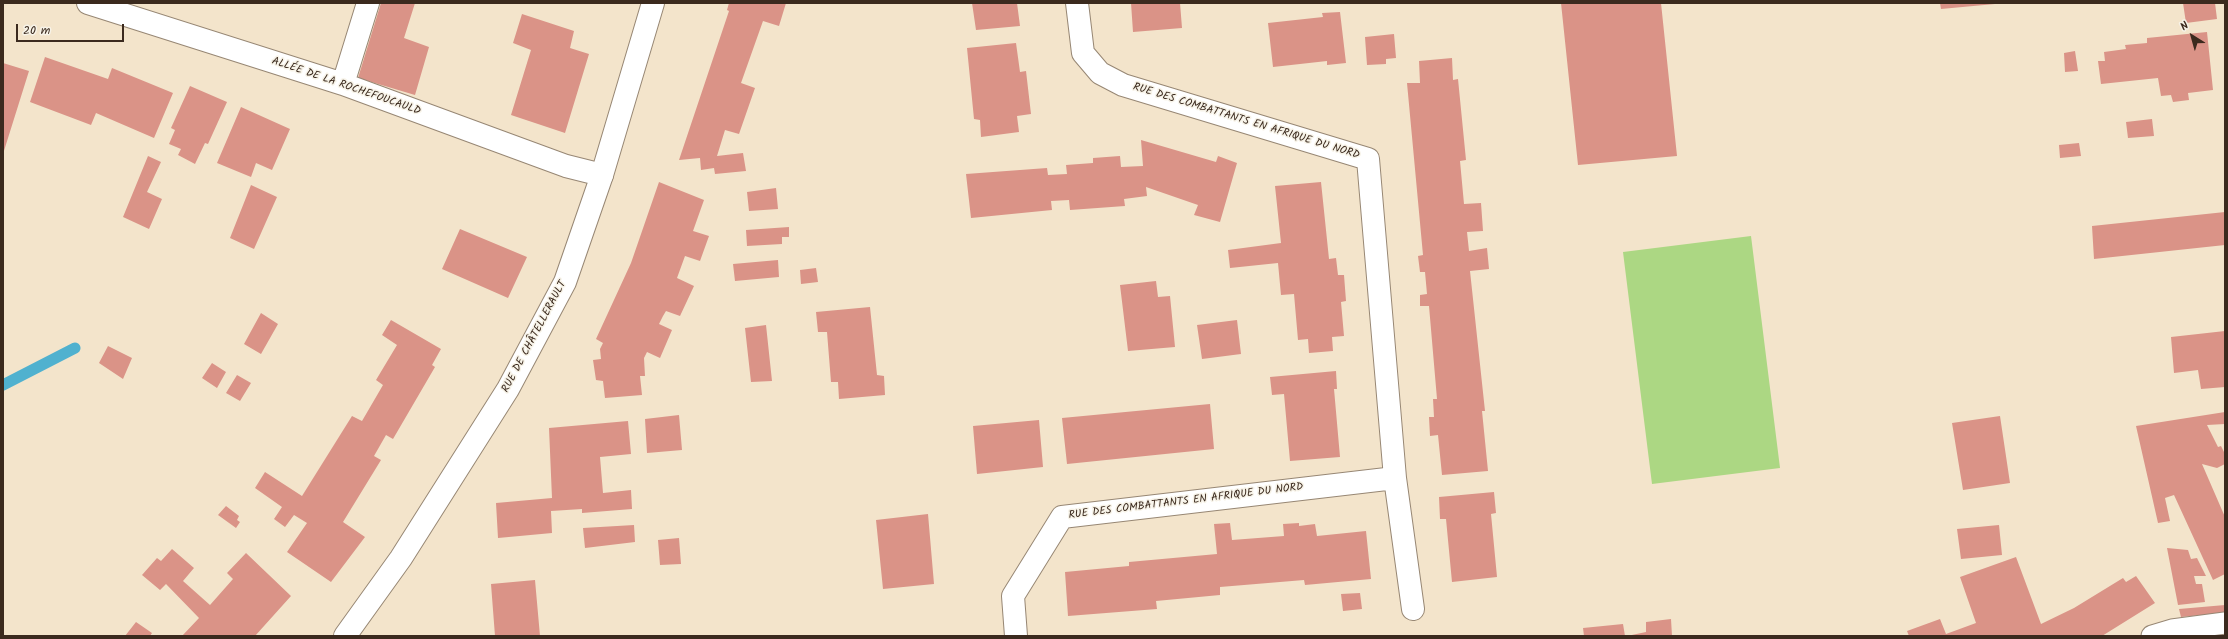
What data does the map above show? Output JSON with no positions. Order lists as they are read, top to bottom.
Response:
{
  "streets": {
    "street": ["ALLÉE DE LA ROCHEFOUCAULD", "RUE DES COMBATTANTS EN AFRIQUE DU NORD", "RUE DE CHÂTELLERAULT"]
  },
  "crossings": [
    ["ALLÉE DE LA ROCHEFOUCAULD", "RUE DE CHÂTELLERAULT"]
  ],
  "scale_bar": "20 m",
  "north": "top left"
}
